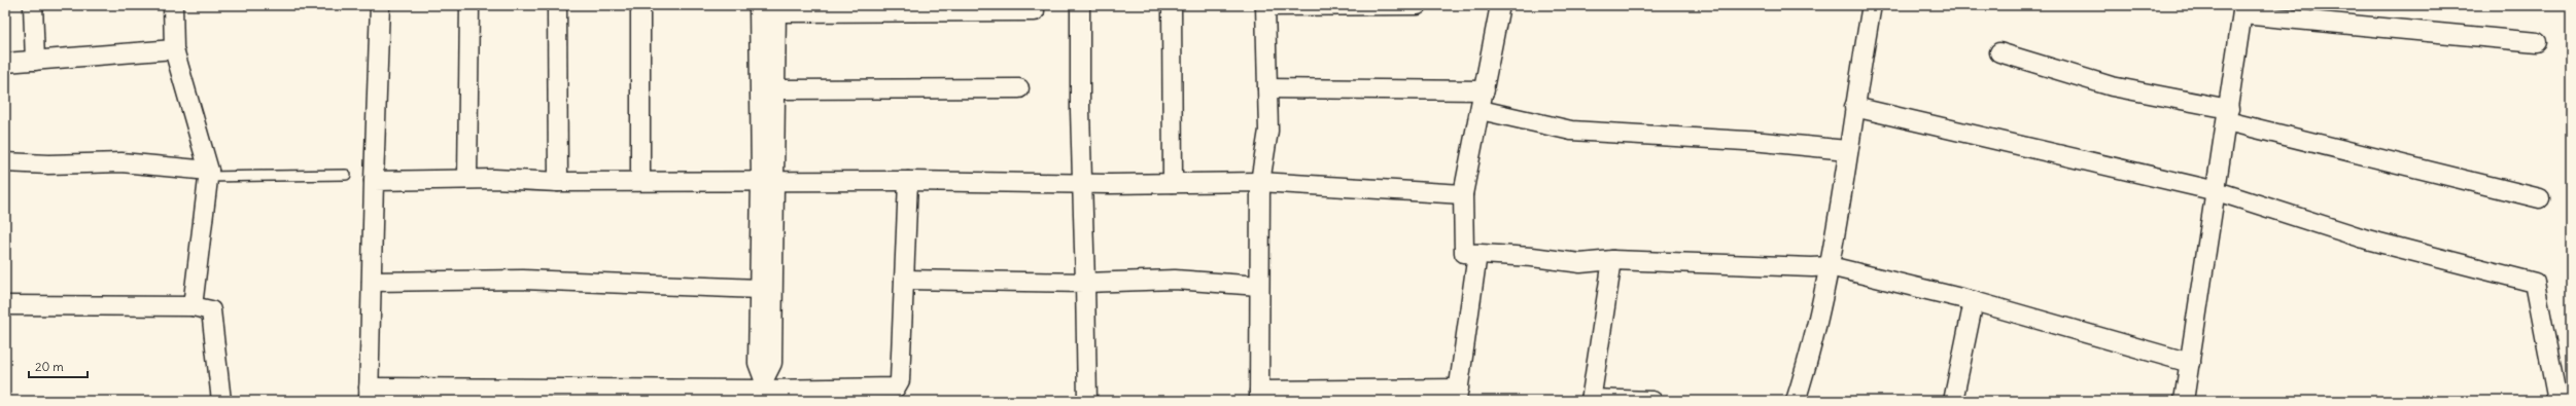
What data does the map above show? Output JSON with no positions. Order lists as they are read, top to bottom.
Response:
{
  "scale_bar": "20 m"
}
